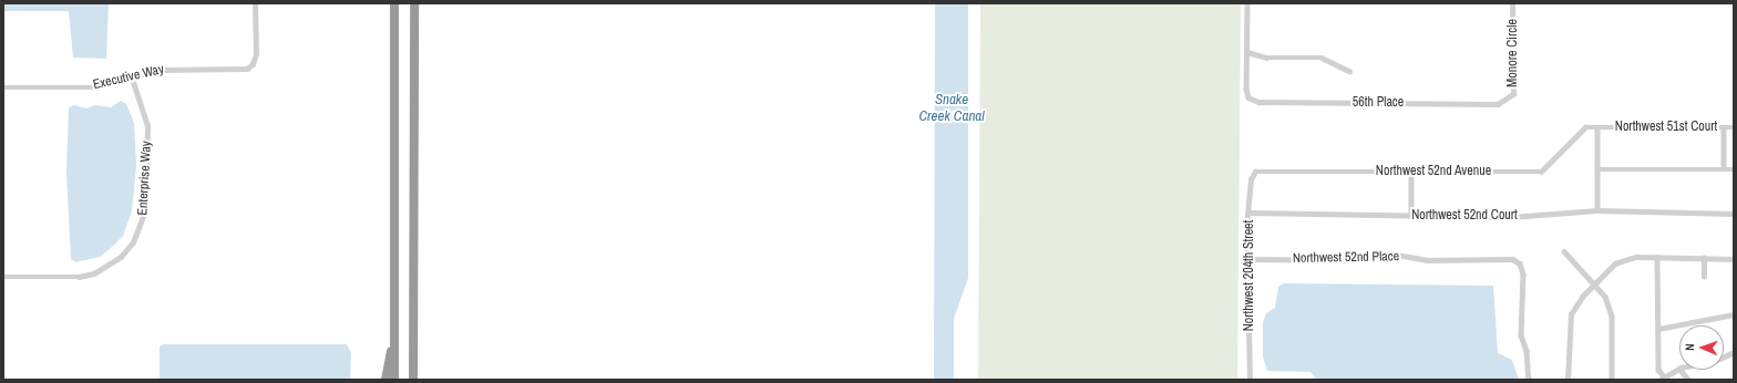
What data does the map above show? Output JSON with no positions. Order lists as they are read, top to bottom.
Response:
{
  "streets": {
    "street": [
      "Monore Circle",
      "Executive Way",
      "56th Place",
      "Northwest 51st Court",
      "Northwest 52nd Avenue",
      "Enterprise Way",
      "Northwest 52nd Court",
      "Northwest 52nd Place",
      "Northwest 204th Street"
    ]
  },
  "crossings": [
    ["Monore Circle", "56th Place"],
    ["Executive Way", "Enterprise Way"],
    ["Northwest 51st Court", "Northwest 52nd Avenue"],
    ["Northwest 52nd Avenue", "Northwest 204th Street"],
    ["Northwest 52nd Court", "Northwest 204th Street"],
    ["Northwest 52nd Place", "Northwest 204th Street"]
  ],
  "water": ["Snake Creek Canal"],
  "north": "left"
}
